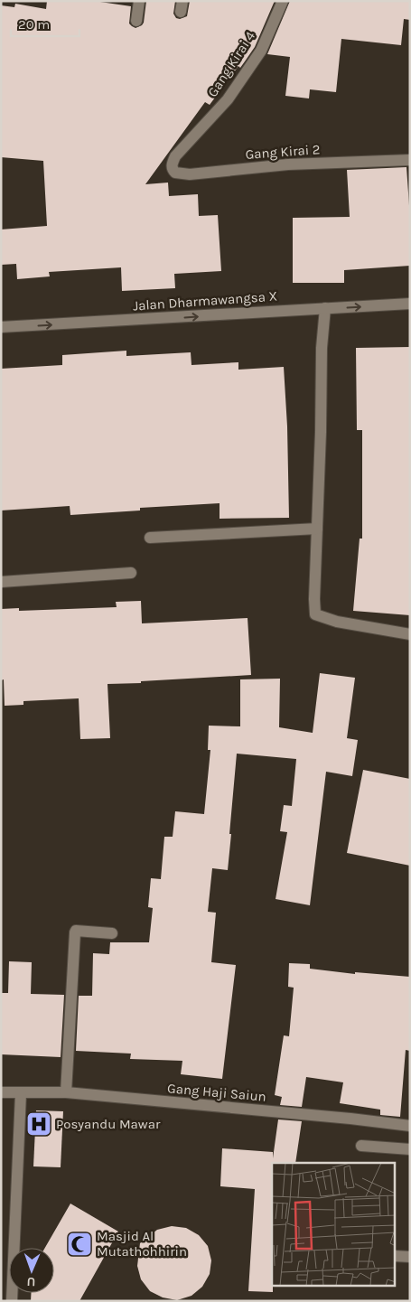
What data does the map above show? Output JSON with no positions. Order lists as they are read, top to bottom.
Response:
{
  "streets": {
    "street": [
      "Gang Kirai 4",
      "Gang Kirai 2",
      "Jalan Dharmawangsa X",
      "Gang Haji Saiun"
    ]
  },
  "crossings": [
    ["Gang Kirai 4", "Gang Kirai 2"]
  ],
  "one_way": ["Jalan Dharmawangsa X"],
  "places": {
    "hospital": ["Posyandu Mawar"],
    "mosque": ["Masjid Al Mutathohhirin"]
  },
  "scale_bar": "20 m",
  "north": "bottom"
}
